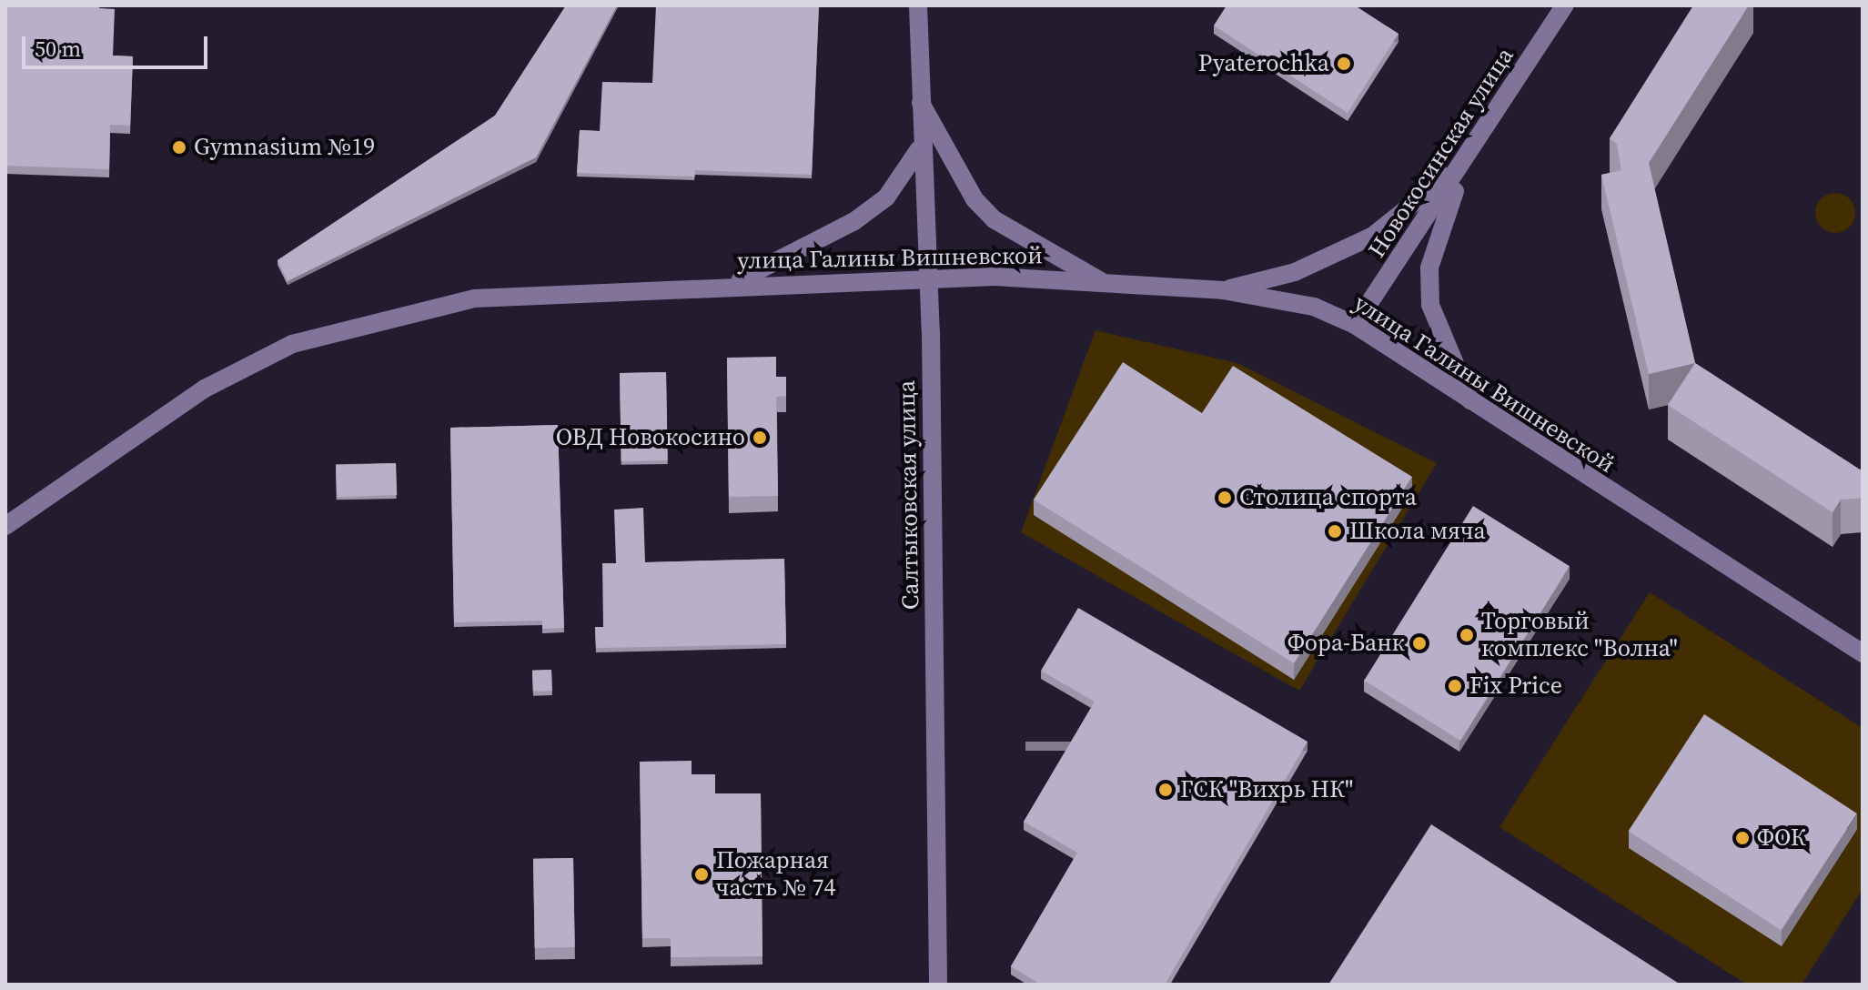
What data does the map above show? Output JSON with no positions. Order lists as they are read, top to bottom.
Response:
{
  "streets": {
    "street": ["Новокосинская улица", "улица Галины Вишневской", "Салтыковская улица"]
  },
  "crossings": [
    ["Новокосинская улица", "улица Галины Вишневской"],
    ["улица Галины Вишневской", "Салтыковская улица"]
  ],
  "places": [
    "Pyaterochka",
    "Gymnasium №19",
    "ОВД Новокосино",
    "Столица спорта",
    "Школа мяча",
    "Торговый комплекс \"Волна\"",
    "Фора-Банк",
    "Fix Price",
    "ГСК \"Вихрь НК\"",
    "ФОК",
    "Пожарная часть № 74"
  ],
  "scale_bar": "50 m"
}
